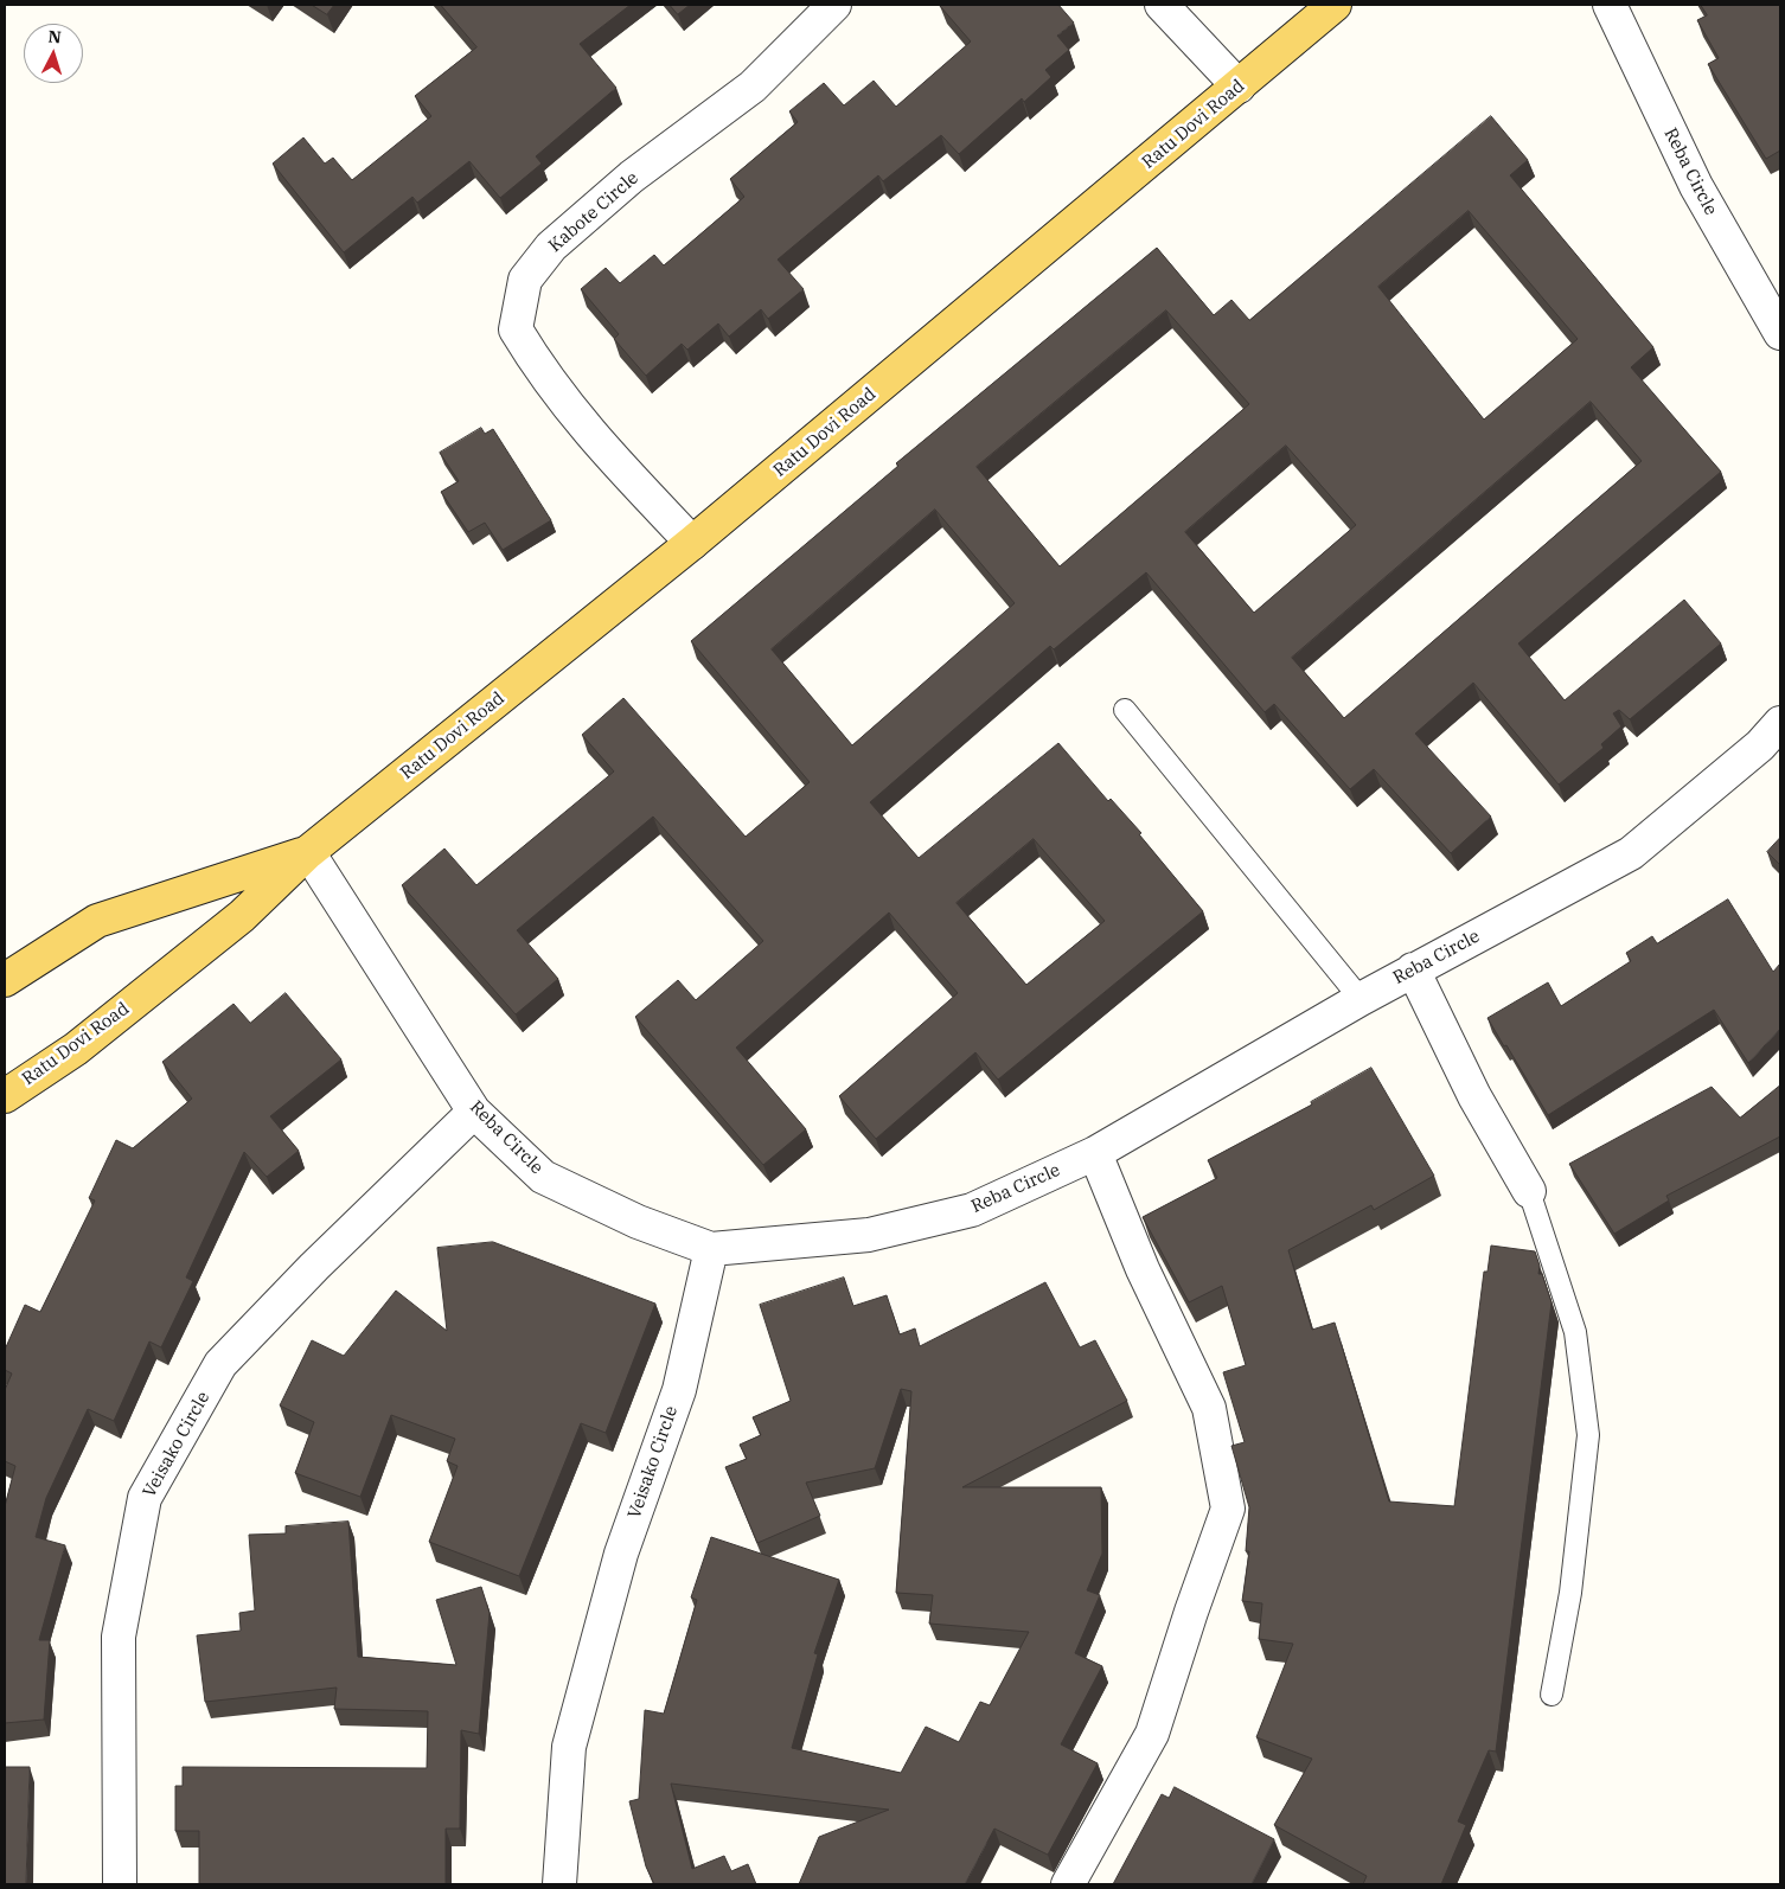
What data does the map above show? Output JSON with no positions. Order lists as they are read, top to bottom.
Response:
{
  "streets": {
    "main road": ["Ratu Dovi Road"],
    "street": ["Reba Circle", "Kabote Circle", "Veisako Circle"]
  },
  "crossings": [
    ["Ratu Dovi Road", "Reba Circle"],
    ["Ratu Dovi Road", "Kabote Circle"],
    ["Reba Circle", "Veisako Circle"]
  ],
  "north": "top"
}
